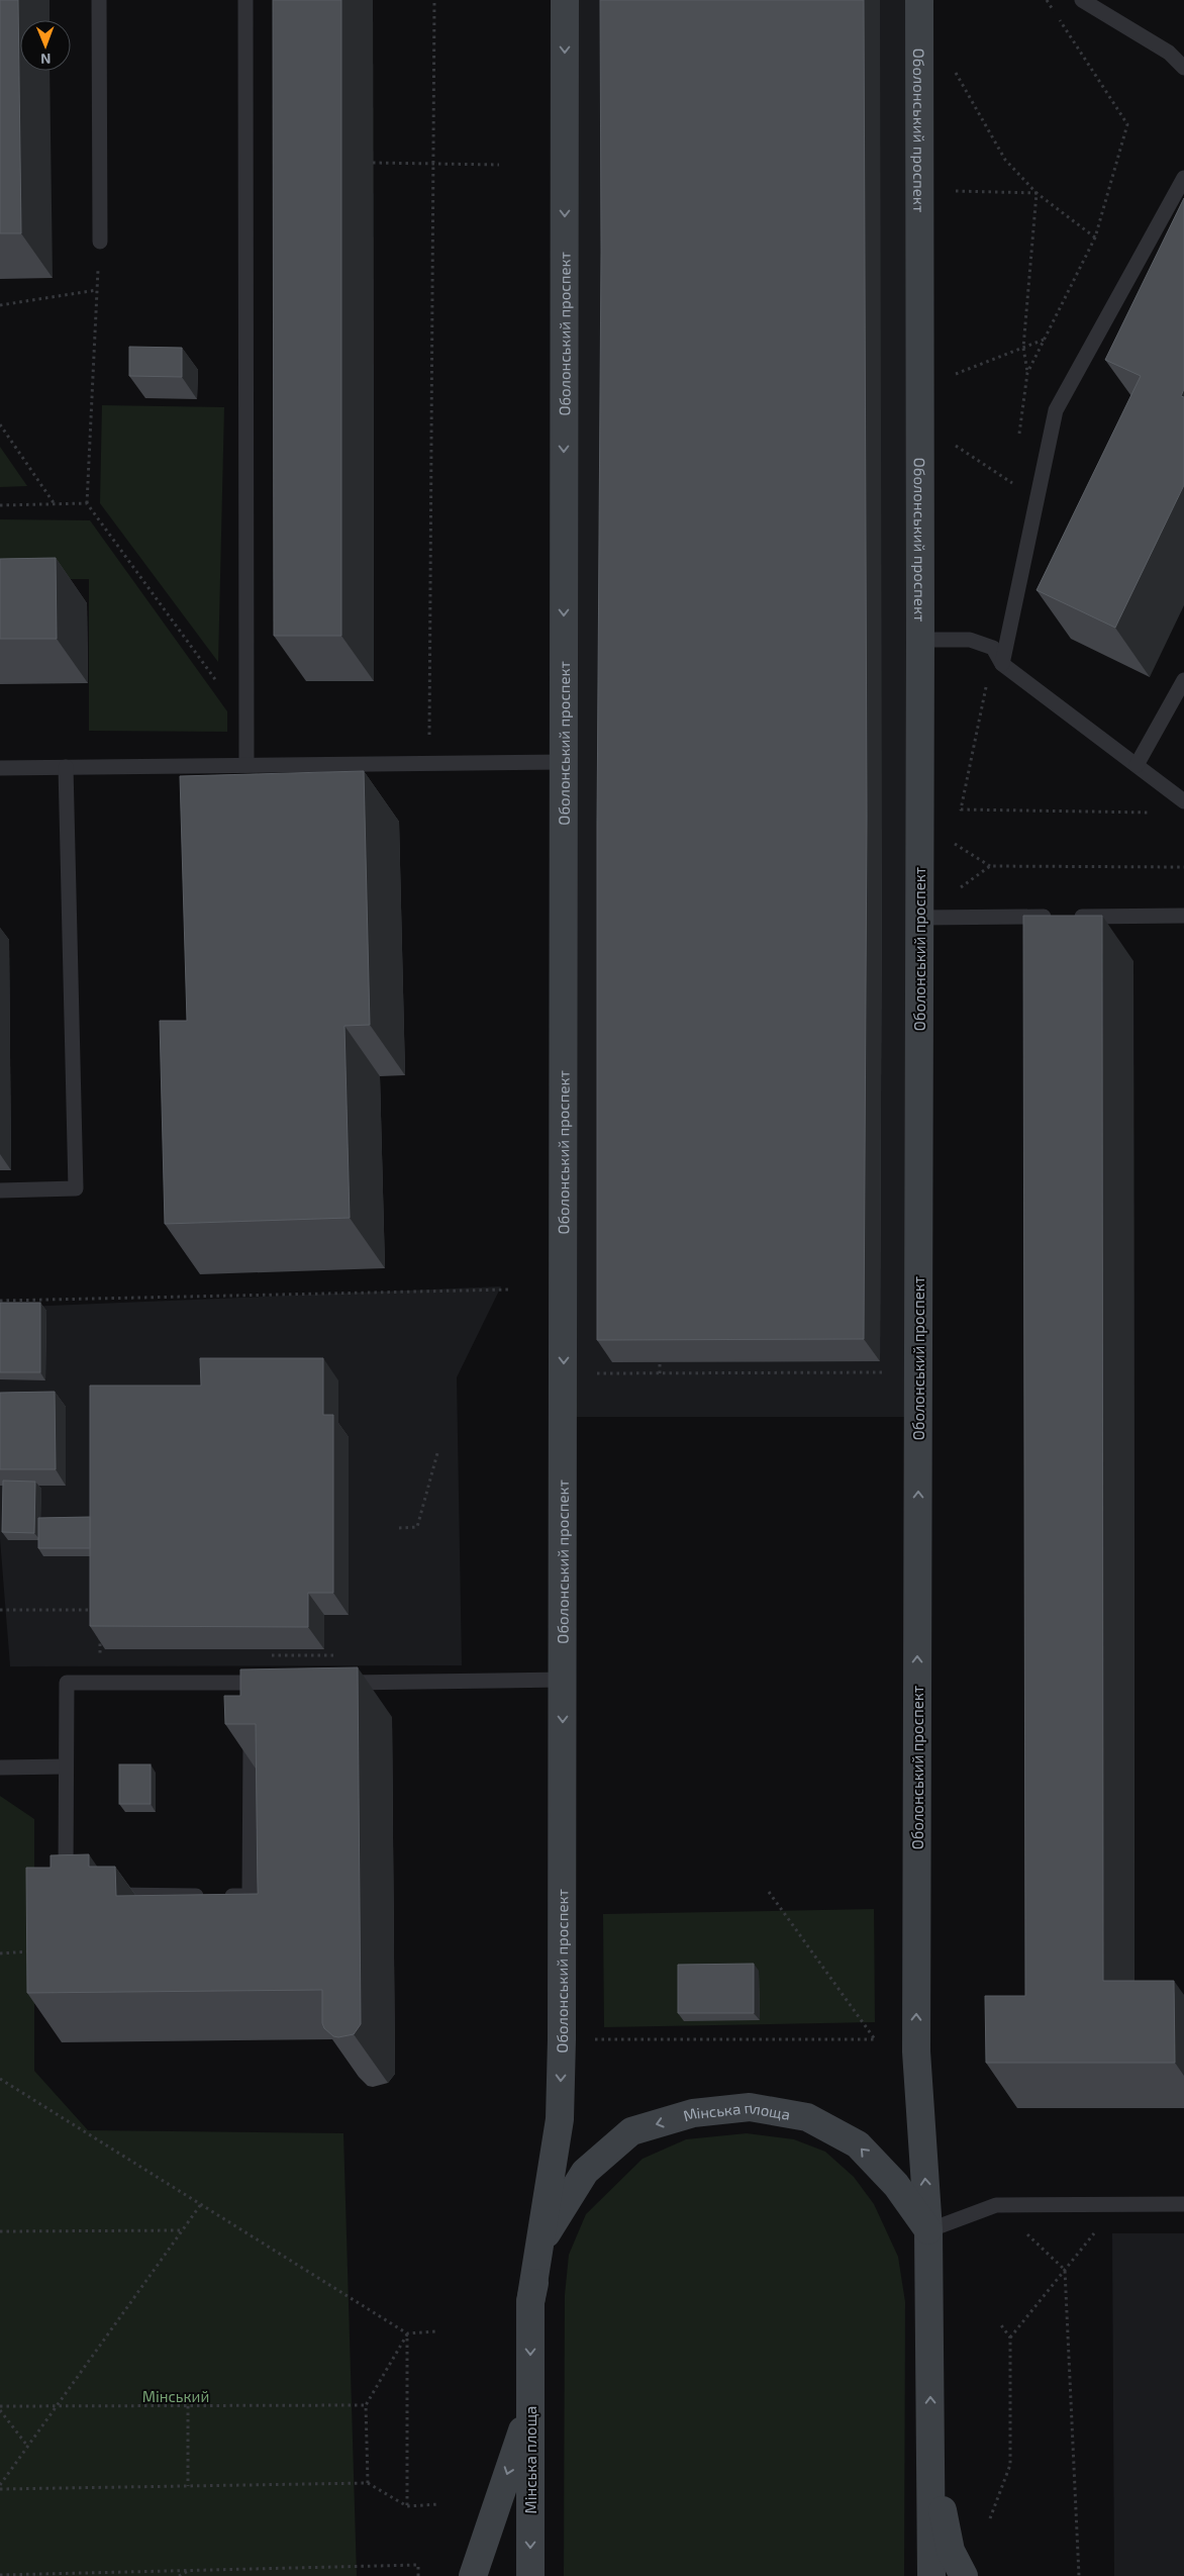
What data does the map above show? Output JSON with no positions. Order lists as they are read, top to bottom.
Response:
{
  "streets": {
    "main road": ["Оболонський проспект", "Мінська площа"]
  },
  "crossings": [
    ["Оболонський проспект", "Мінська площа"]
  ],
  "parks": ["Мінський"],
  "north": "bottom"
}
